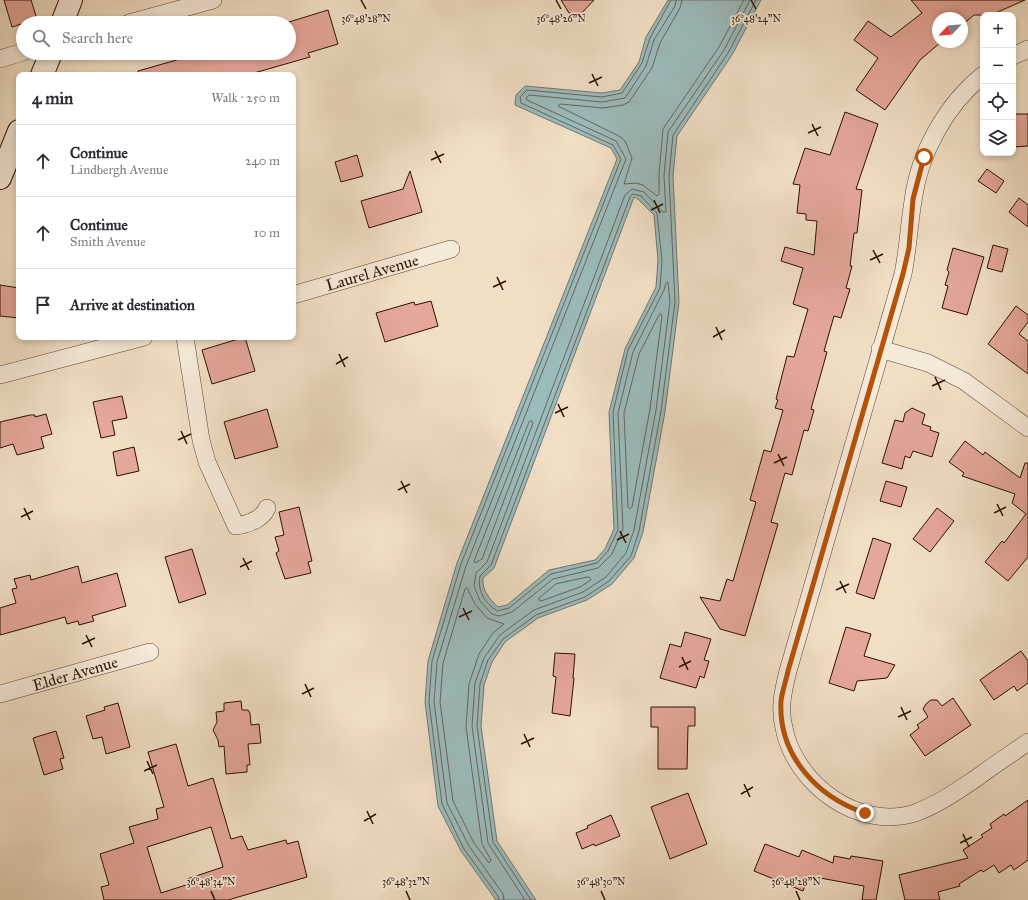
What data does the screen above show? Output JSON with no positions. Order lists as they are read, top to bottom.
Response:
{
  "streets": {
    "street": ["Laurel Avenue", "Elder Avenue"]
  },
  "north": "bottom left",
  "page": {
    "map_buttons": ["+", "−"],
    "search": "Search here",
    "heading": ["4 min", "Walk · 250 m"],
    "list": [
      ["Continue", "Lindbergh Avenue", "240 m"],
      ["Continue", "Smith Avenue", "10 m"],
      "Arrive at destination"
    ]
  },
  "coordinates": [
    "36°48'28\"N",
    "36°48'24\"N",
    "36°48'26\"N",
    "36°48'34\"N",
    "36°48'32\"N",
    "36°48'30\"N"
  ]
}
